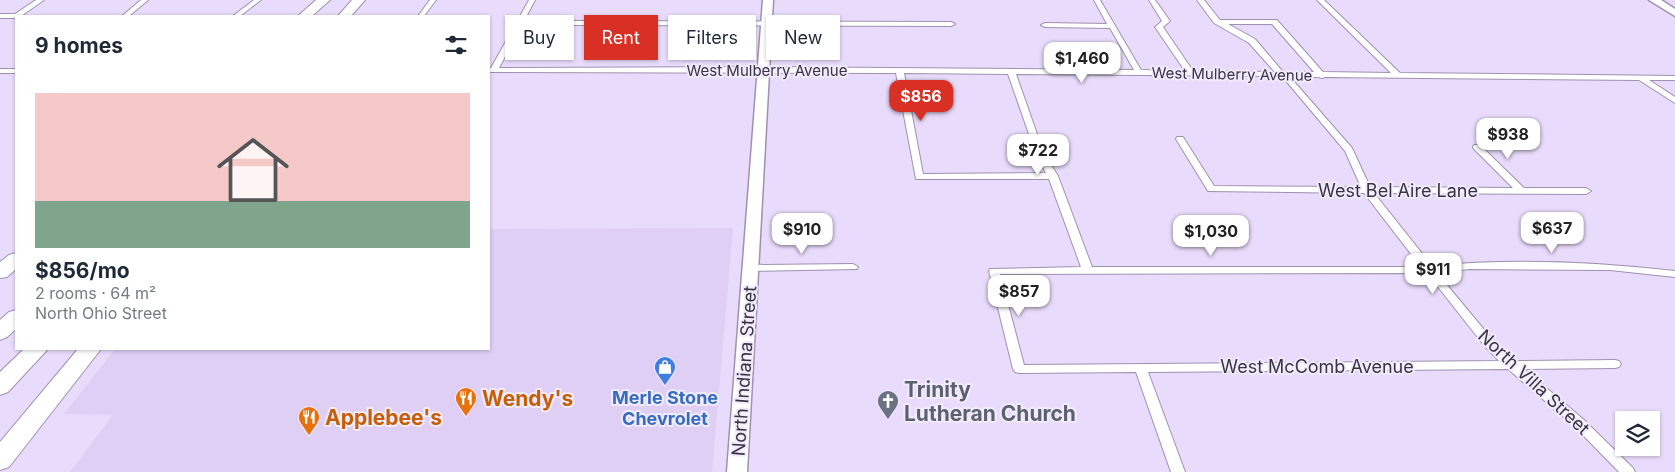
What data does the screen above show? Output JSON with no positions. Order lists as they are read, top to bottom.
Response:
{
  "streets": {
    "street": [
      "West Mulberry Avenue",
      "West Bel Aire Lane",
      "West McComb Avenue",
      "North Indiana Street",
      "North Villa Street"
    ]
  },
  "crossings": [
    ["West Mulberry Avenue", "North Indiana Street"],
    ["West Mulberry Avenue", "North Villa Street"],
    ["West Bel Aire Lane", "North Villa Street"],
    ["West McComb Avenue", "North Villa Street"]
  ],
  "places": {
    "shop": ["Merle Stone Chevrolet"],
    "restaurant": ["Wendy's", "Applebee's"],
    "church": ["Trinity Lutheran Church"]
  },
  "page": {
    "chip": [
      "Buy",
      "Rent",
      "Filters",
      "New"
    ],
    "heading": "9 homes",
    "price": [
      "$1,460",
      "$856",
      "$938",
      "$722",
      "$637",
      "$910",
      "$1,030",
      "$911",
      "$857"
    ],
    "list": [
      {
        "name": "$856/mo",
        "note": "2 rooms · 64 m² · North Ohio Street"
      }
    ]
  }
}
